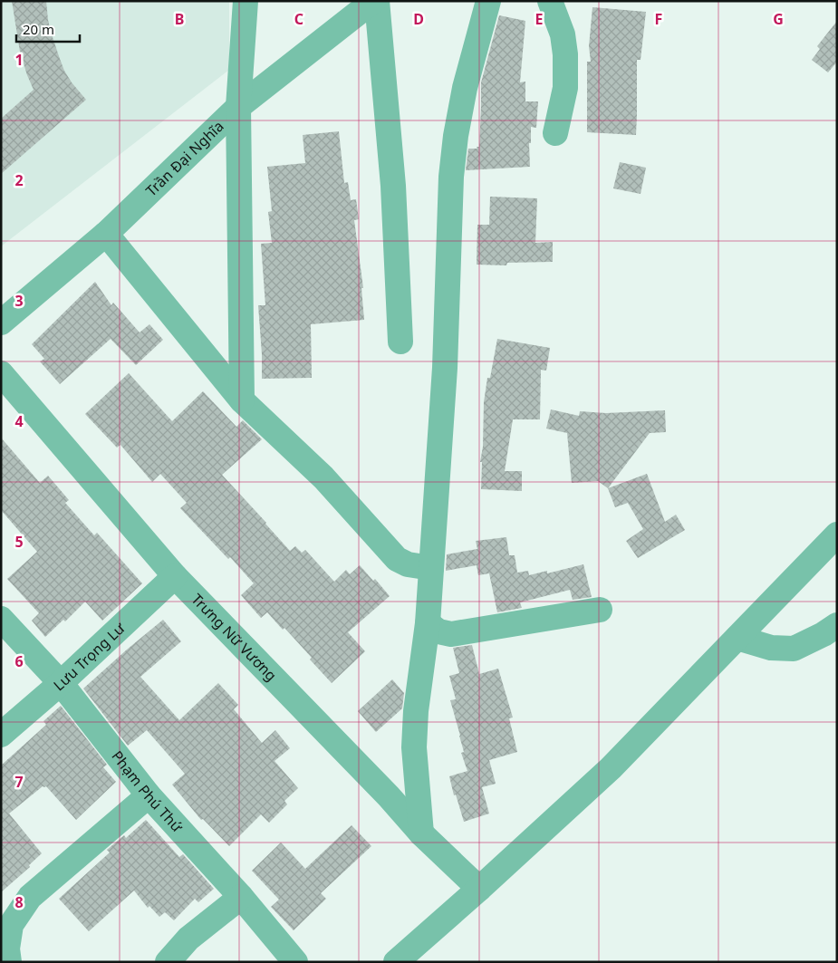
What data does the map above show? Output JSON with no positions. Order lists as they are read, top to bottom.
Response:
{
  "streets": {
    "street": [
      "Trần Đại Nghĩa",
      "Trưng Nữ Vương",
      "Lưu Trọng Lư",
      "Phạm Phú Thứ"
    ]
  },
  "crossings": [
    ["Trưng Nữ Vương", "Lưu Trọng Lư"],
    ["Lưu Trọng Lư", "Phạm Phú Thứ"]
  ],
  "scale_bar": "20 m",
  "grid": {
    "columns": [
      "B",
      "C",
      "D",
      "E",
      "F",
      "G"
    ],
    "rows": [
      "1",
      "2",
      "3",
      "4",
      "5",
      "6",
      "7",
      "8"
    ]
  }
}
